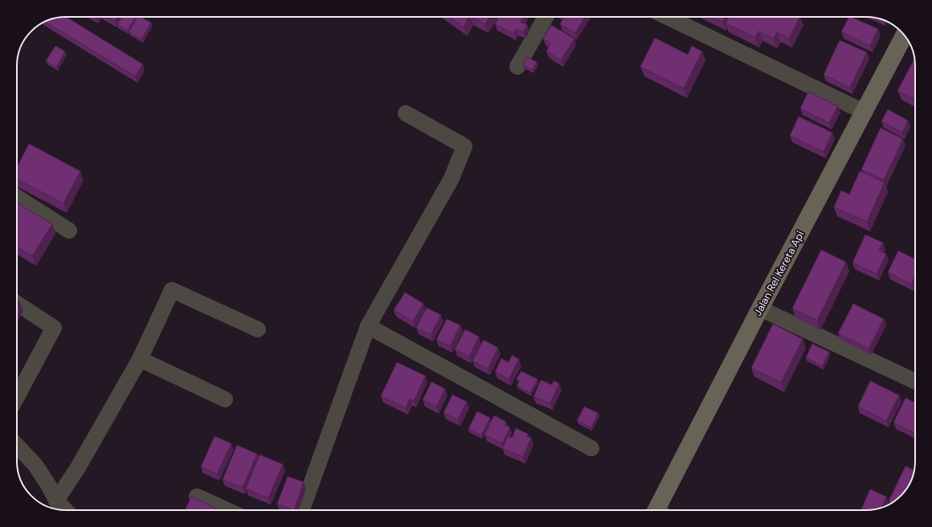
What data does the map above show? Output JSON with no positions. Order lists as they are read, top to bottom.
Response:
{
  "streets": {
    "main road": ["Jalan Rel Kereta Api"]
  }
}
